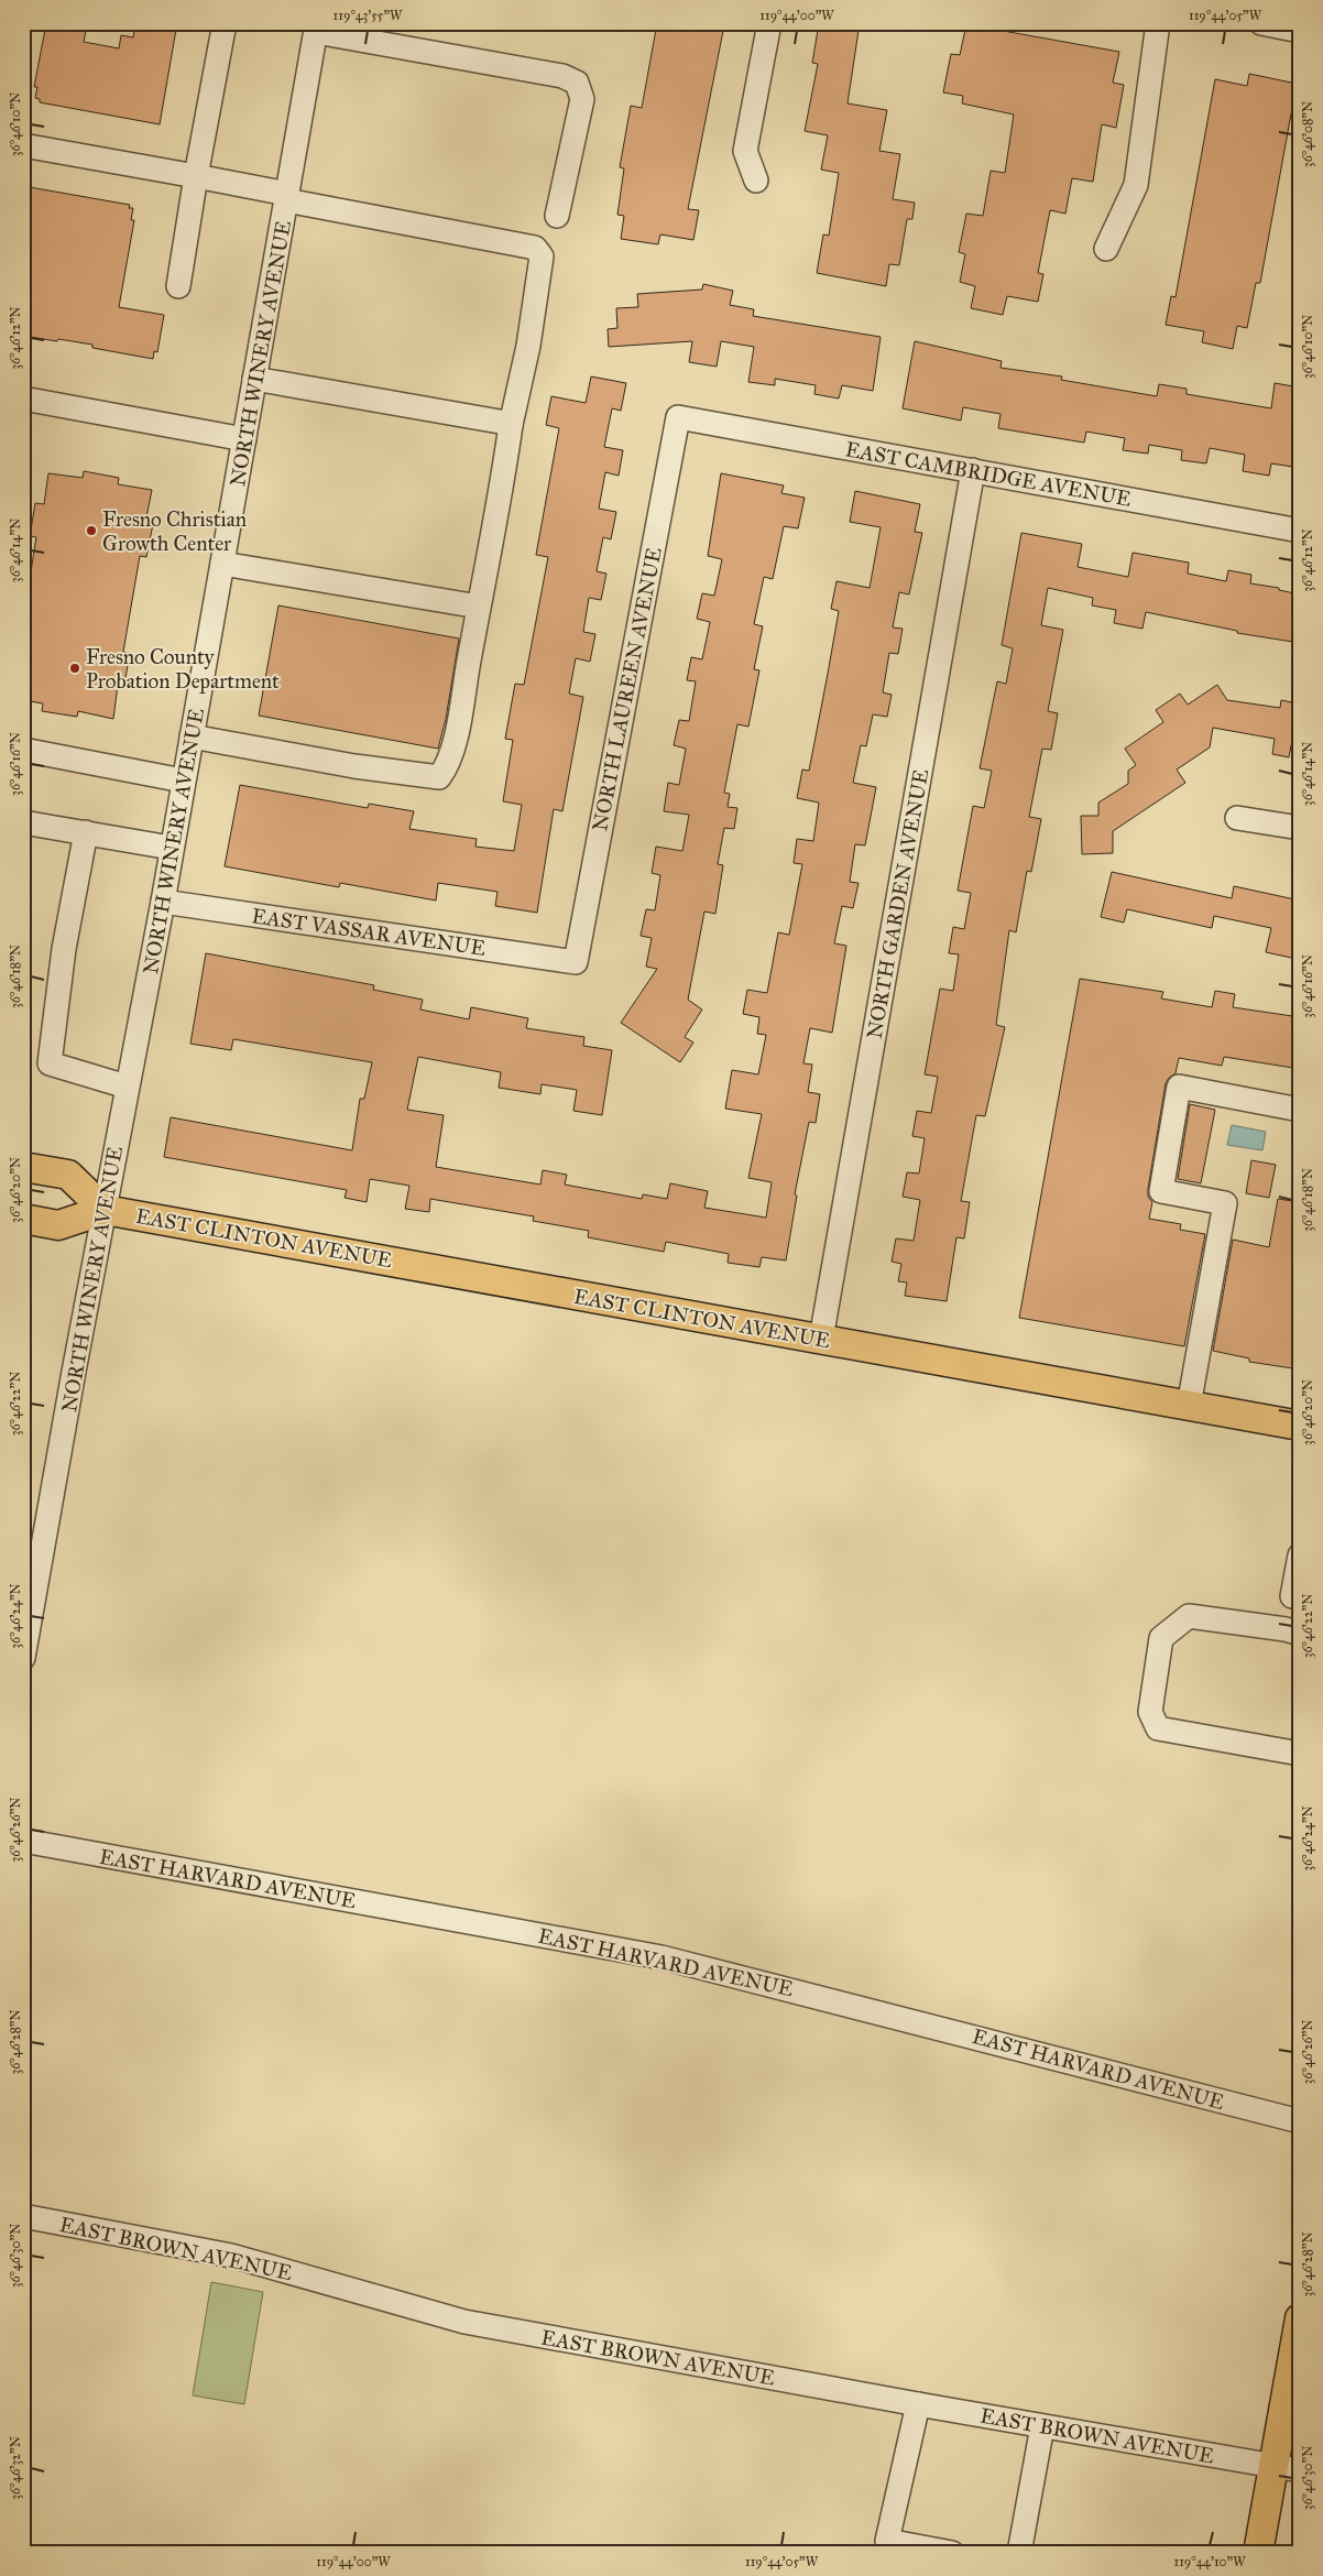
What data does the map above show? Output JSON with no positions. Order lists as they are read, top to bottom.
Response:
{
  "streets": {
    "main road": ["EAST CLINTON AVENUE"],
    "street": [
      "NORTH WINERY AVENUE",
      "EAST CAMBRIDGE AVENUE",
      "NORTH LAUREEN AVENUE",
      "NORTH GARDEN AVENUE",
      "EAST VASSAR AVENUE",
      "EAST HARVARD AVENUE",
      "EAST BROWN AVENUE"
    ]
  },
  "crossings": [
    ["NORTH WINERY AVENUE", "EAST VASSAR AVENUE"],
    ["NORTH WINERY AVENUE", "EAST CLINTON AVENUE"],
    ["EAST CAMBRIDGE AVENUE", "NORTH LAUREEN AVENUE"],
    ["EAST CAMBRIDGE AVENUE", "NORTH GARDEN AVENUE"],
    ["NORTH LAUREEN AVENUE", "EAST VASSAR AVENUE"],
    ["NORTH GARDEN AVENUE", "EAST CLINTON AVENUE"]
  ],
  "places": ["Fresno Christian Growth Center", "Fresno County Probation Department"],
  "coordinates": [
    "119°43'55\"W",
    "119°44'00\"W",
    "119°44'05\"W",
    "36°46'10\"N",
    "36°46'08\"N",
    "36°46'12\"N",
    "36°46'14\"N",
    "36°46'16\"N",
    "36°46'18\"N",
    "36°46'20\"N",
    "36°46'22\"N",
    "36°46'24\"N",
    "36°46'26\"N",
    "36°46'28\"N",
    "36°46'30\"N",
    "36°46'32\"N",
    "119°44'10\"W"
  ]
}
